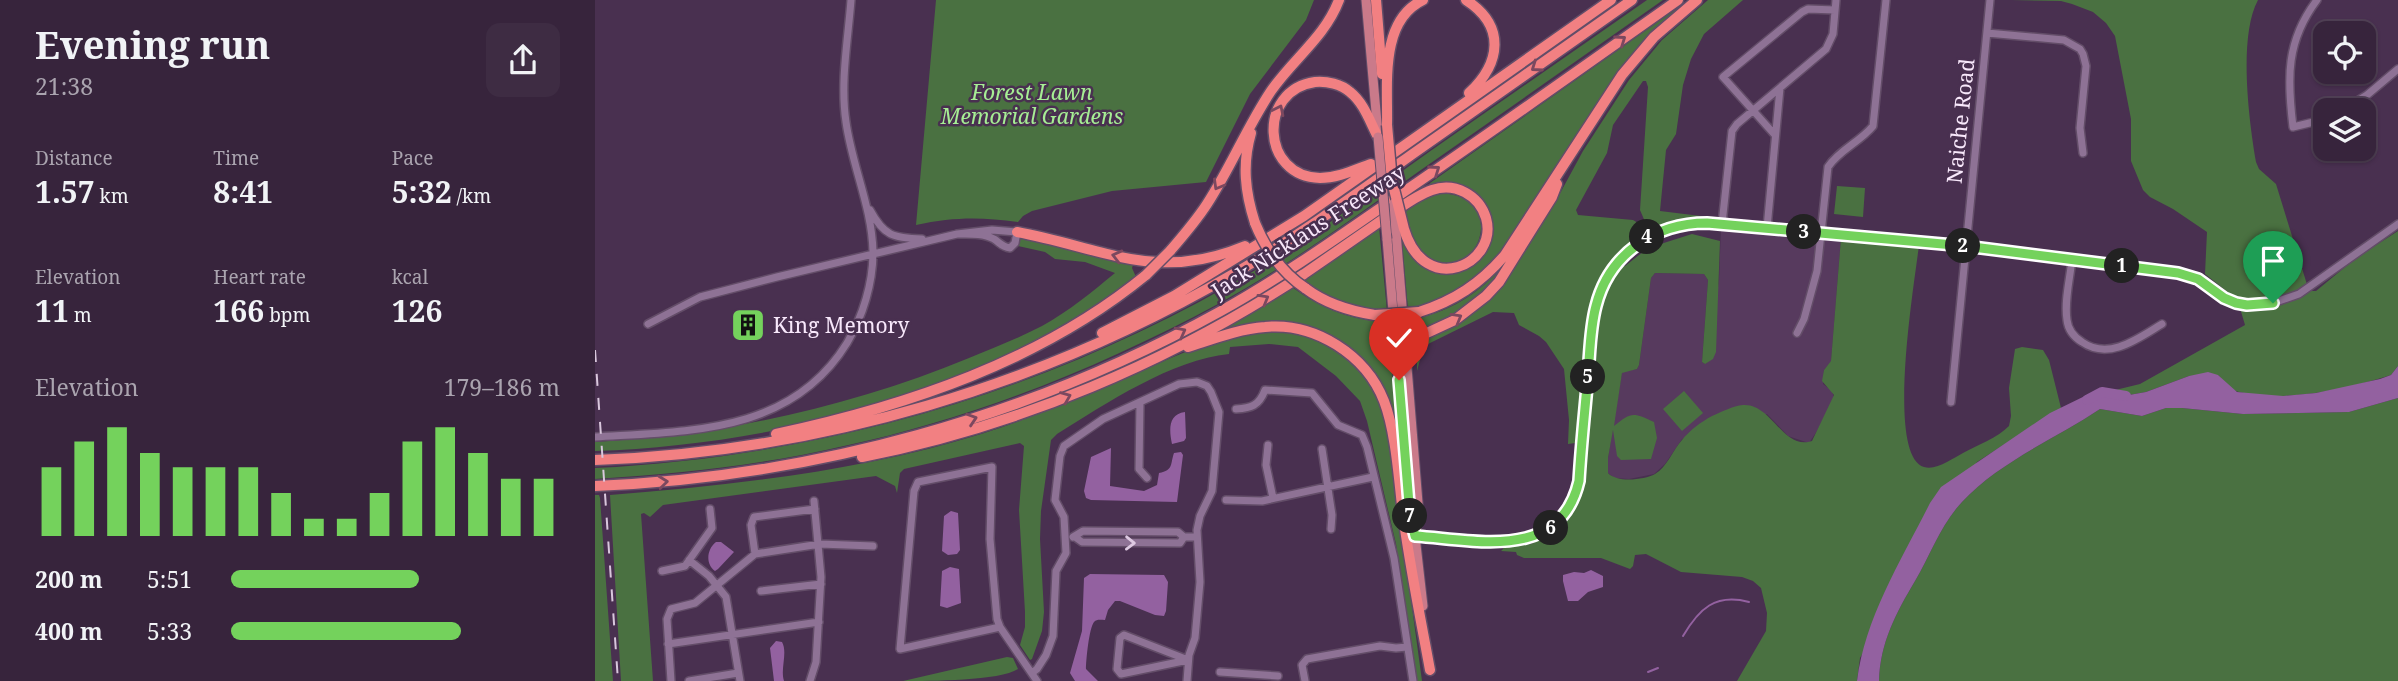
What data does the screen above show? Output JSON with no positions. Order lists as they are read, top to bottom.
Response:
{
  "streets": {
    "highway": ["Jack Nicklaus Freeway"],
    "street": ["Naiche Road"]
  },
  "parks": ["Forest Lawn Memorial Gardens"],
  "places": {
    "building": ["King Memory"]
  },
  "page": {
    "heading": ["Evening run", "21:38"],
    "stats": [
      ["Distance", "1.57 km"],
      ["Time", "8:41"],
      ["Pace", "5:32 /km"],
      ["Elevation", "11 m"],
      ["Heart rate", "166 bpm"],
      ["kcal", "126"]
    ],
    "pins": [
      "3",
      "4",
      "2",
      "1",
      "5",
      "7",
      "6"
    ],
    "chart": ["Elevation", "179–186 m"],
    "list": [
      {
        "name": "200 m",
        "note": "5:51"
      },
      {
        "name": "400 m",
        "note": "5:33"
      }
    ]
  }
}
